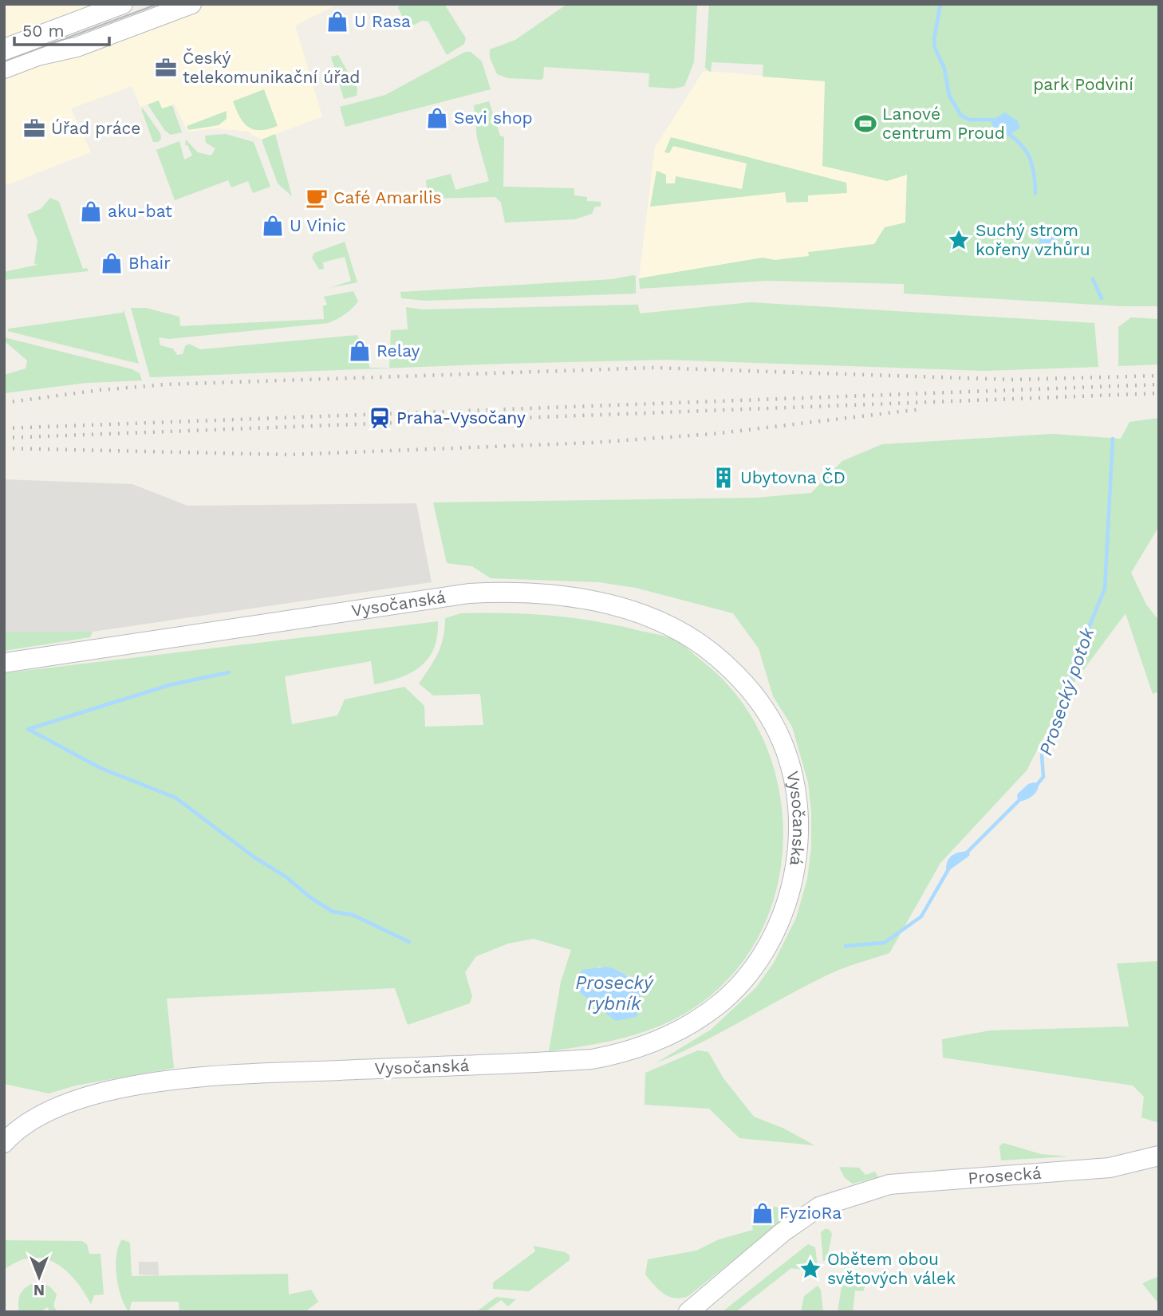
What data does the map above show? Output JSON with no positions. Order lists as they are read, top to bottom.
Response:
{
  "streets": {
    "main road": ["Vysočanská", "Prosecká"]
  },
  "water": ["Prosecký potok", "Prosecký rybník"],
  "parks": ["park Podviní"],
  "places": {
    "shop": [
      "U Rasa",
      "Sevi shop",
      "aku-bat",
      "U Vinic",
      "Bhair",
      "Relay",
      "FyzioRa"
    ],
    "office": ["Český telekomunikační úřad", "Úřad práce"],
    "sports": ["Lanové centrum Proud"],
    "cafe": ["Café Amarilis"],
    "place": ["Suchý strom kořeny vzhůru", "Obětem obou světových válek"],
    "station": ["Praha-Vysočany"],
    "building": ["Ubytovna ČD"]
  },
  "scale_bar": "50 m",
  "north": "bottom"
}
